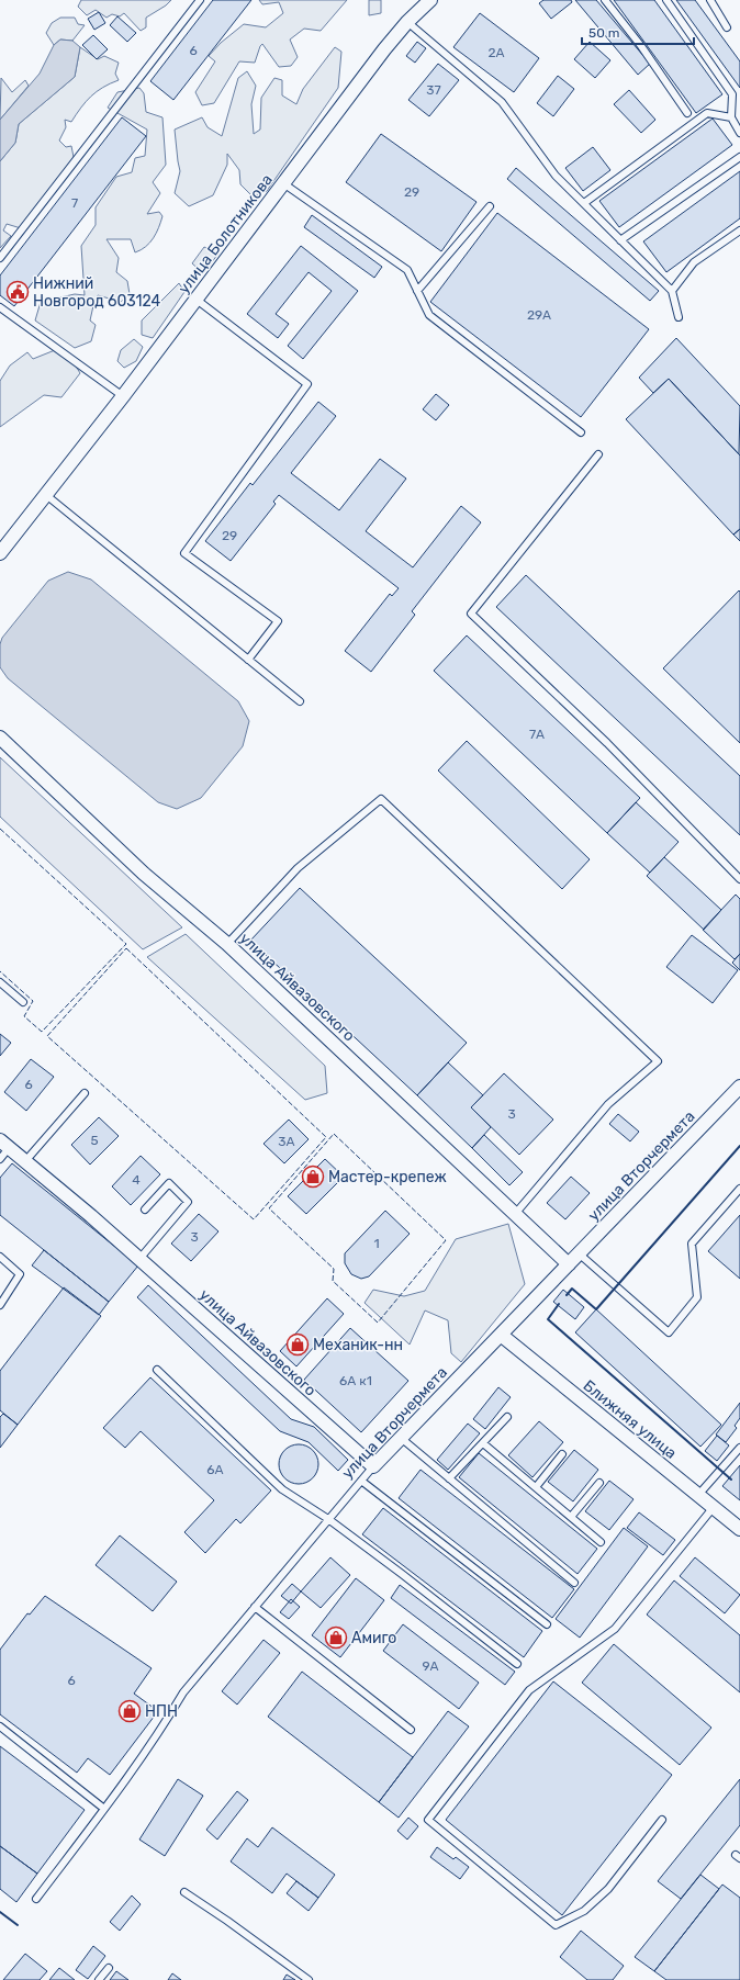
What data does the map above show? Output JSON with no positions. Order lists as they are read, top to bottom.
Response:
{
  "streets": {
    "street": [
      "улица Болотникова",
      "улица Айвазовского",
      "улица Вторчермета",
      "Ближняя улица"
    ]
  },
  "crossings": [
    ["улица Айвазовского", "улица Вторчермета"],
    ["улица Вторчермета", "Ближняя улица"]
  ],
  "places": {
    "public building": ["Нижний Новгород 603124"],
    "shop": [
      "Мастер-крепеж",
      "Механик-нн",
      "Амиго",
      "НПН"
    ]
  },
  "house_numbers": [
    "6",
    "2А",
    "37",
    "29",
    "7",
    "29А",
    "29",
    "7А",
    "6",
    "3",
    "5",
    "3А",
    "4",
    "3",
    "1",
    "6А к1",
    "6А",
    "9А",
    "6"
  ],
  "scale_bar": "50 m"
}
